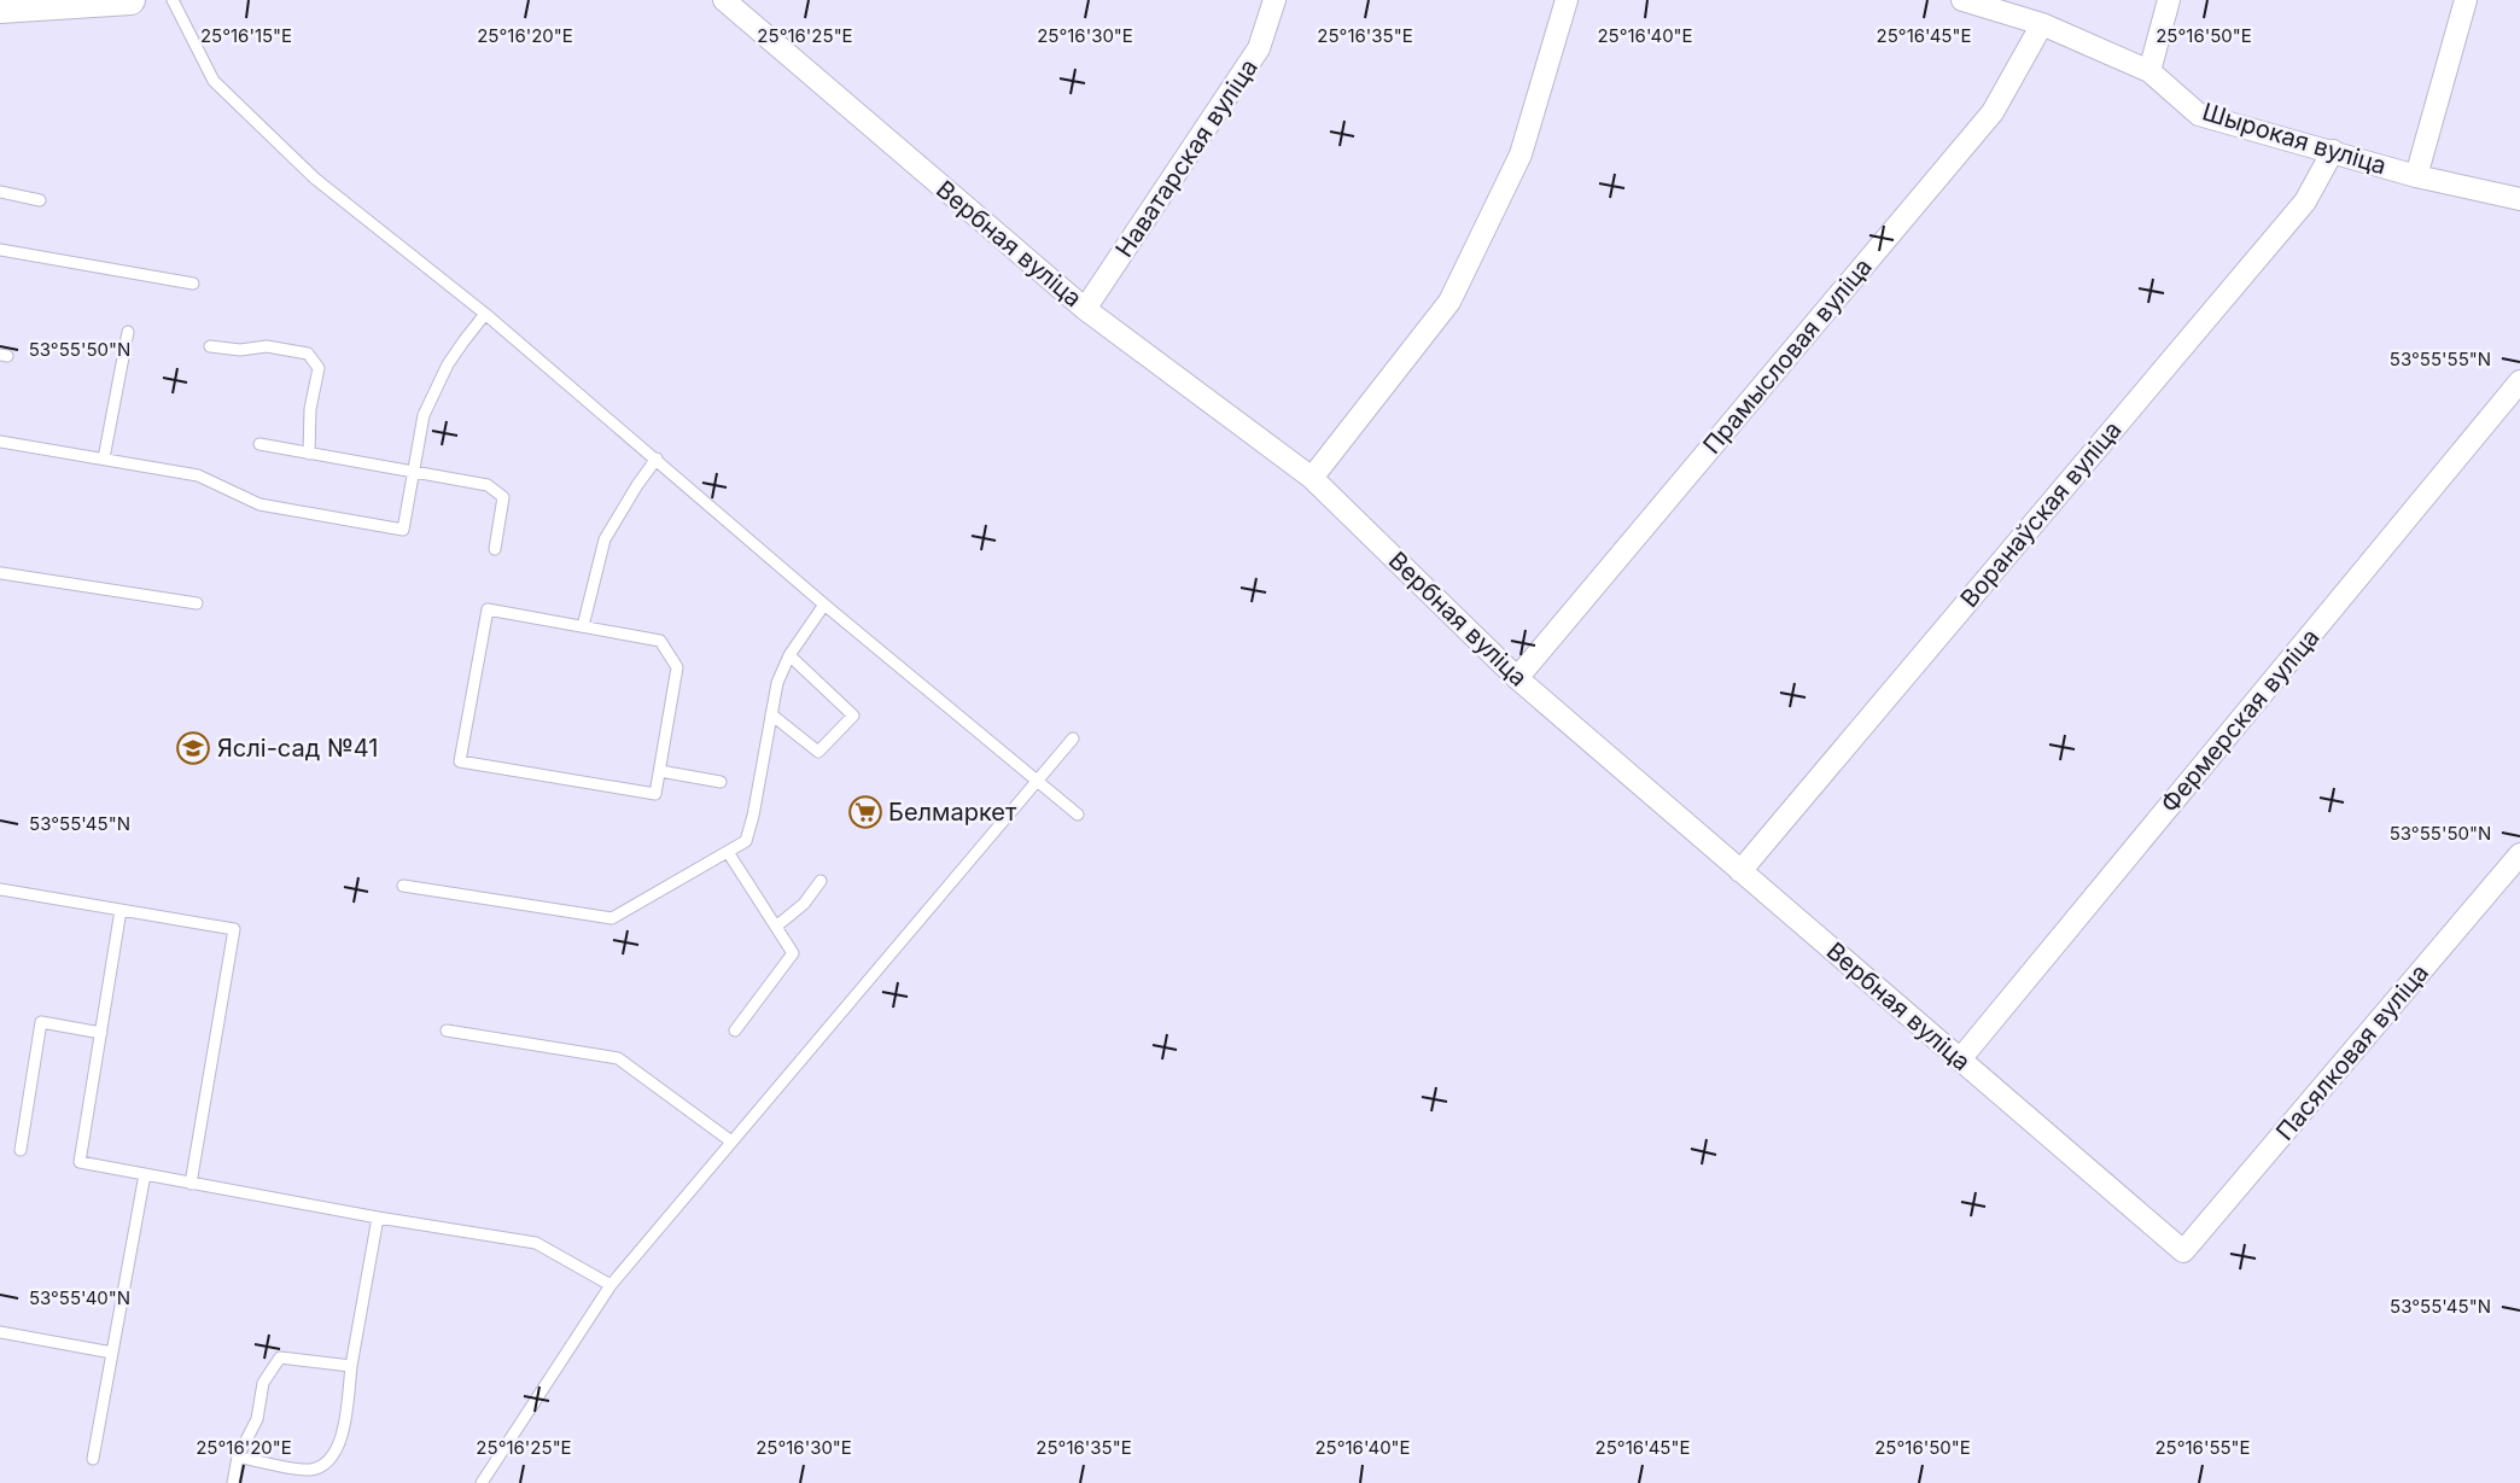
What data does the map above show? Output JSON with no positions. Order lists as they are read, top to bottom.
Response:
{
  "streets": {
    "street": [
      "Шырокая вуліца",
      "Наватарская вуліца",
      "Вербная вуліца",
      "Прамысловая вуліца",
      "Воранаўская вуліца",
      "Фермерская вуліца",
      "Пасялковая вуліца"
    ]
  },
  "crossings": [
    ["Шырокая вуліца", "Прамысловая вуліца"],
    ["Шырокая вуліца", "Воранаўская вуліца"],
    ["Наватарская вуліца", "Вербная вуліца"],
    ["Вербная вуліца", "Прамысловая вуліца"],
    ["Вербная вуліца", "Воранаўская вуліца"],
    ["Вербная вуліца", "Фермерская вуліца"],
    ["Вербная вуліца", "Пасялковая вуліца"]
  ],
  "places": {
    "school or university": ["Яслі-сад №41"],
    "supermarket": ["Белмаркет"]
  },
  "coordinates": [
    "25°16'15\"E",
    "25°16'20\"E",
    "25°16'25\"E",
    "25°16'30\"E",
    "25°16'35\"E",
    "25°16'40\"E",
    "25°16'50\"E",
    "25°16'45\"E",
    "53°55'50\"N",
    "53°55'55\"N",
    "53°55'45\"N",
    "53°55'40\"N",
    "25°16'55\"E"
  ]
}
